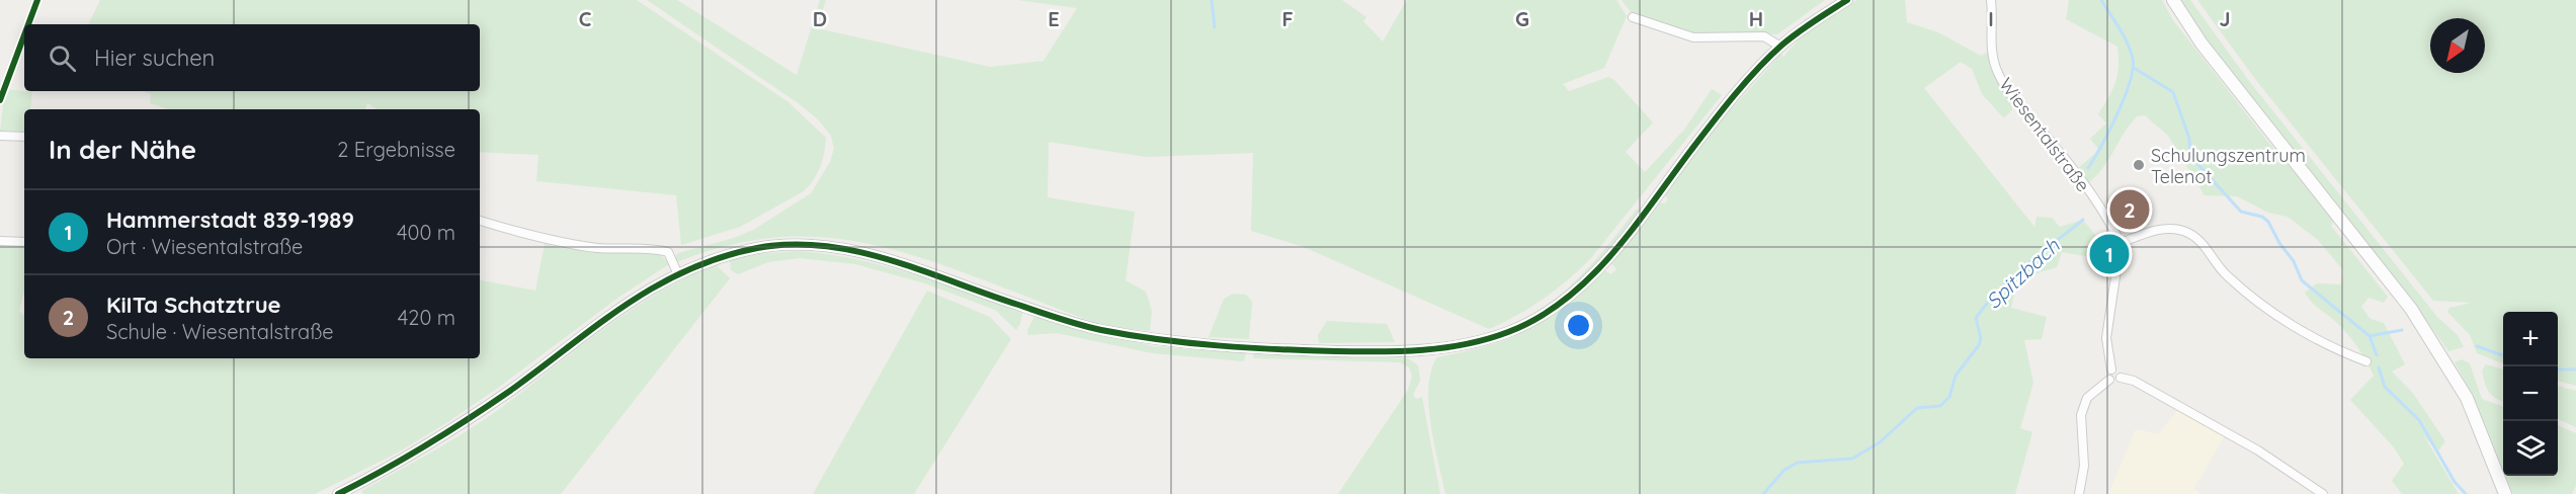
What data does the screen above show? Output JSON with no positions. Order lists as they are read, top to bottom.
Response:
{
  "streets": {
    "street": ["Wiesentalstraße"]
  },
  "water": ["Spitzbach"],
  "places": ["Schulungszentrum Telenot"],
  "north": "bottom left",
  "page": {
    "search": "Hier suchen",
    "heading": ["In der Nähe", "2 Ergebnisse"],
    "pins": ["2", "1"],
    "list": [
      {
        "mark": "1",
        "name": "Hammerstadt 839-1989",
        "note": "Ort · Wiesentalstraße",
        "value": "400 m"
      },
      {
        "mark": "2",
        "name": "KiITa Schatztrue",
        "note": "Schule · Wiesentalstraße",
        "value": "420 m"
      }
    ],
    "map_buttons": ["+", "−"]
  },
  "grid": {
    "columns": [
      "C",
      "D",
      "E",
      "F",
      "G",
      "H",
      "I",
      "J"
    ]
  }
}
